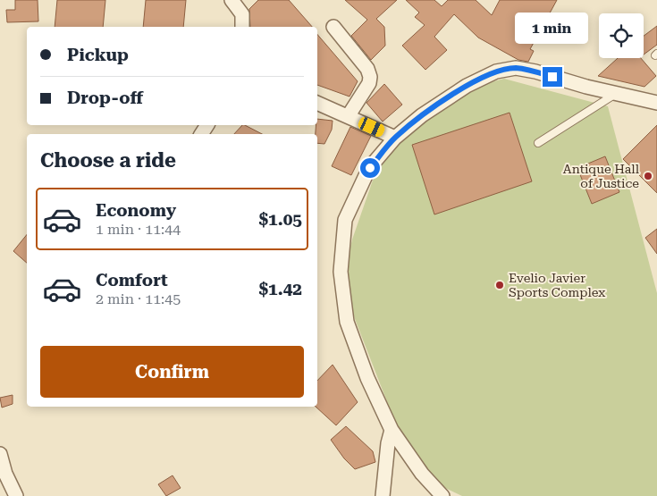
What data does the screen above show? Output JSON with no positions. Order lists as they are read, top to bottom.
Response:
{
  "places": ["Antique Hall of Justice", "Evelio Javier Sports Complex"],
  "page": {
    "bubble": "1 min",
    "banner": ["Pickup", "Drop-off"],
    "heading": "Choose a ride",
    "list": [
      {
        "name": "Economy",
        "note": "1 min · 11:44",
        "value": "$1.05"
      },
      {
        "name": "Comfort",
        "note": "2 min · 11:45",
        "value": "$1.42"
      }
    ],
    "buttons": "Confirm"
  }
}
